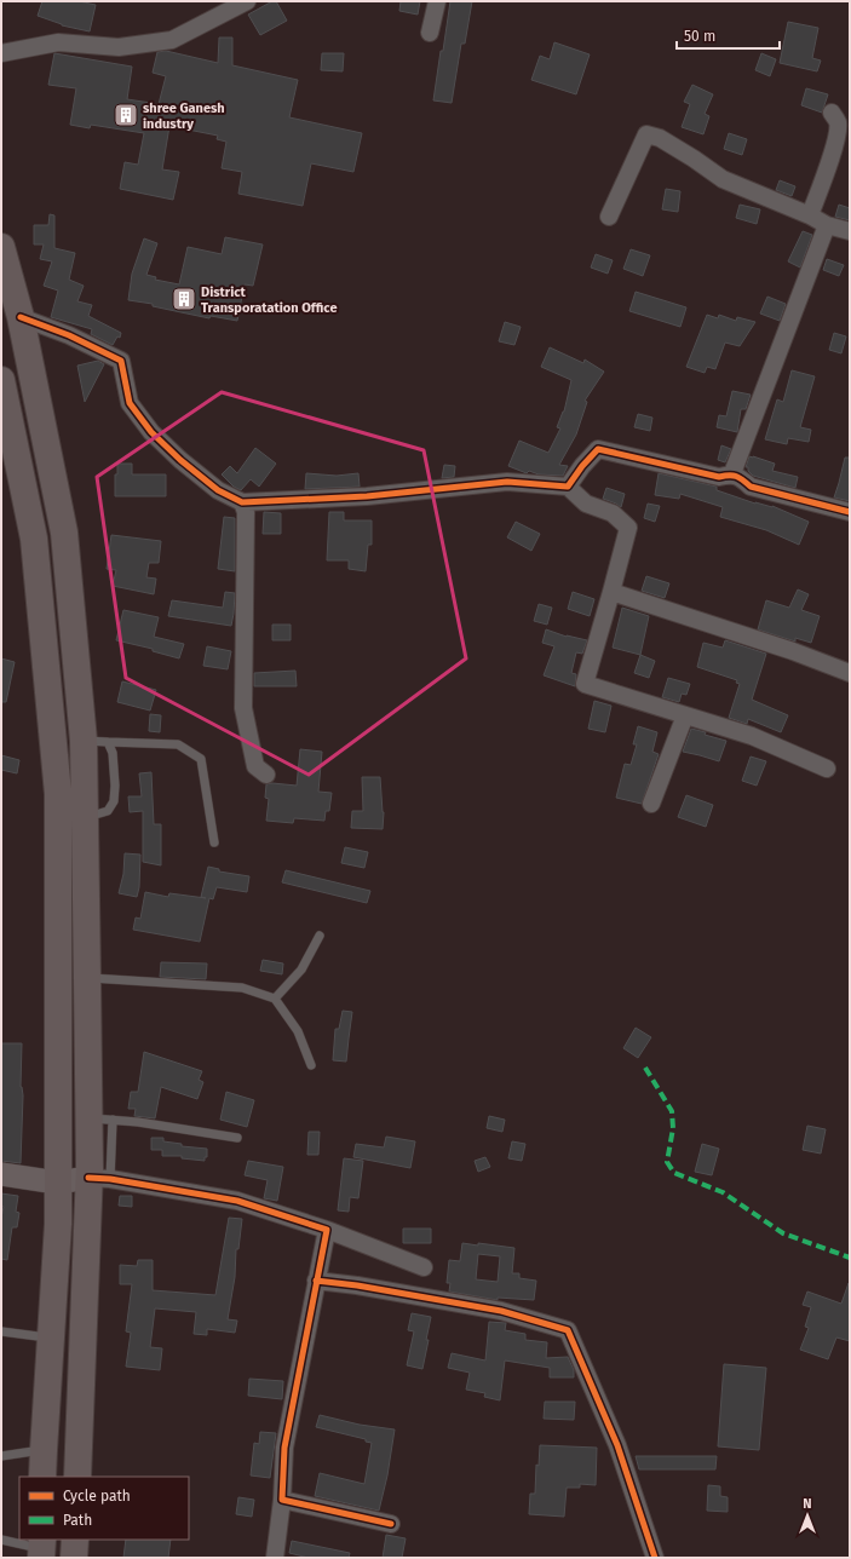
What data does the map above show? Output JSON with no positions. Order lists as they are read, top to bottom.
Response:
{
  "places": {
    "building": ["shree Ganesh industry", "District Transporatation Office"]
  },
  "legend": ["Cycle path", "Path"],
  "scale_bar": "50 m",
  "north": "top"
}
